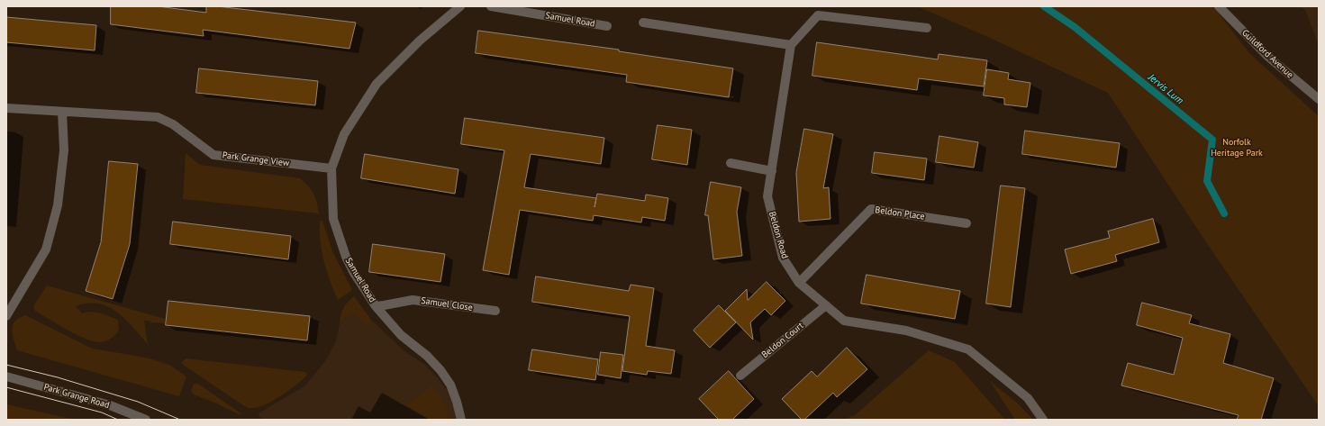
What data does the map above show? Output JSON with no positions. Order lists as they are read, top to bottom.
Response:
{
  "streets": {
    "street": [
      "Samuel Road",
      "Guildford Avenue",
      "Park Grange View",
      "Beldon Place",
      "Beldon Road",
      "Samuel Close",
      "Beldon Court",
      "Park Grange Road"
    ]
  },
  "crossings": [
    ["Samuel Road", "Park Grange View"],
    ["Samuel Road", "Samuel Close"],
    ["Beldon Place", "Beldon Road"],
    ["Beldon Road", "Beldon Court"]
  ],
  "water": ["Jervis Lum"],
  "parks": ["Norfolk Heritage Park"]
}
